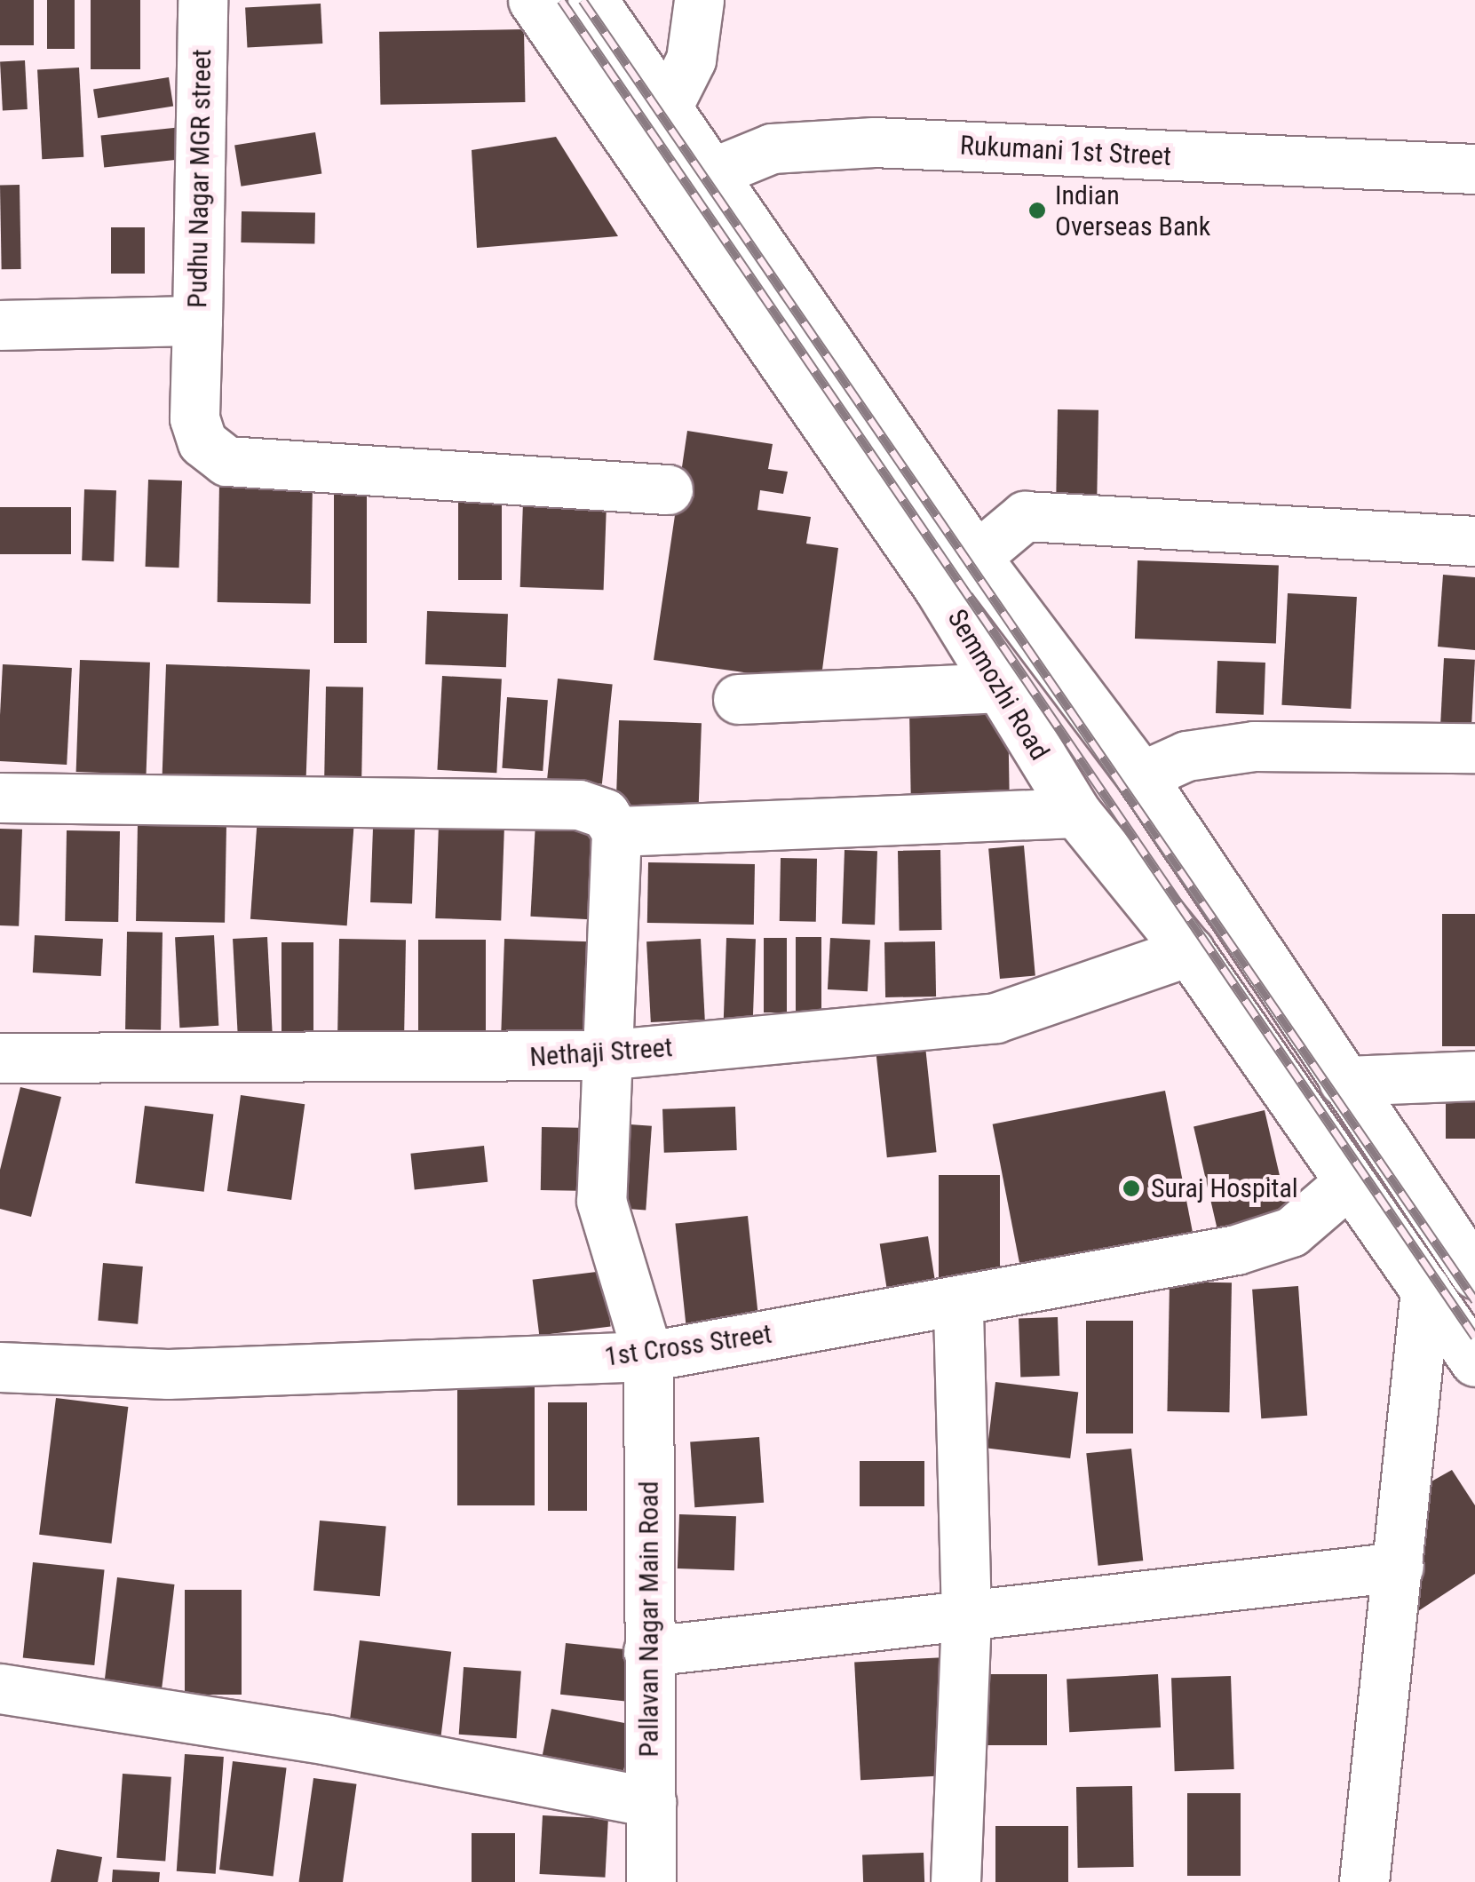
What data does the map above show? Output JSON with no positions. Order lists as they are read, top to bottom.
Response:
{
  "streets": {
    "street": [
      "Rukumani 1st Street",
      "Pudhu Nagar MGR street",
      "Semmozhi Road",
      "Nethaji Street",
      "1st Cross Street",
      "Pallavan Nagar Main Road"
    ]
  },
  "crossings": [
    ["Rukumani 1st Street", "Semmozhi Road"],
    ["Semmozhi Road", "Nethaji Street"],
    ["Semmozhi Road", "1st Cross Street"],
    ["Nethaji Street", "Pallavan Nagar Main Road"],
    ["1st Cross Street", "Pallavan Nagar Main Road"]
  ],
  "places": ["Indian Overseas Bank", "Suraj Hospital"]
}
